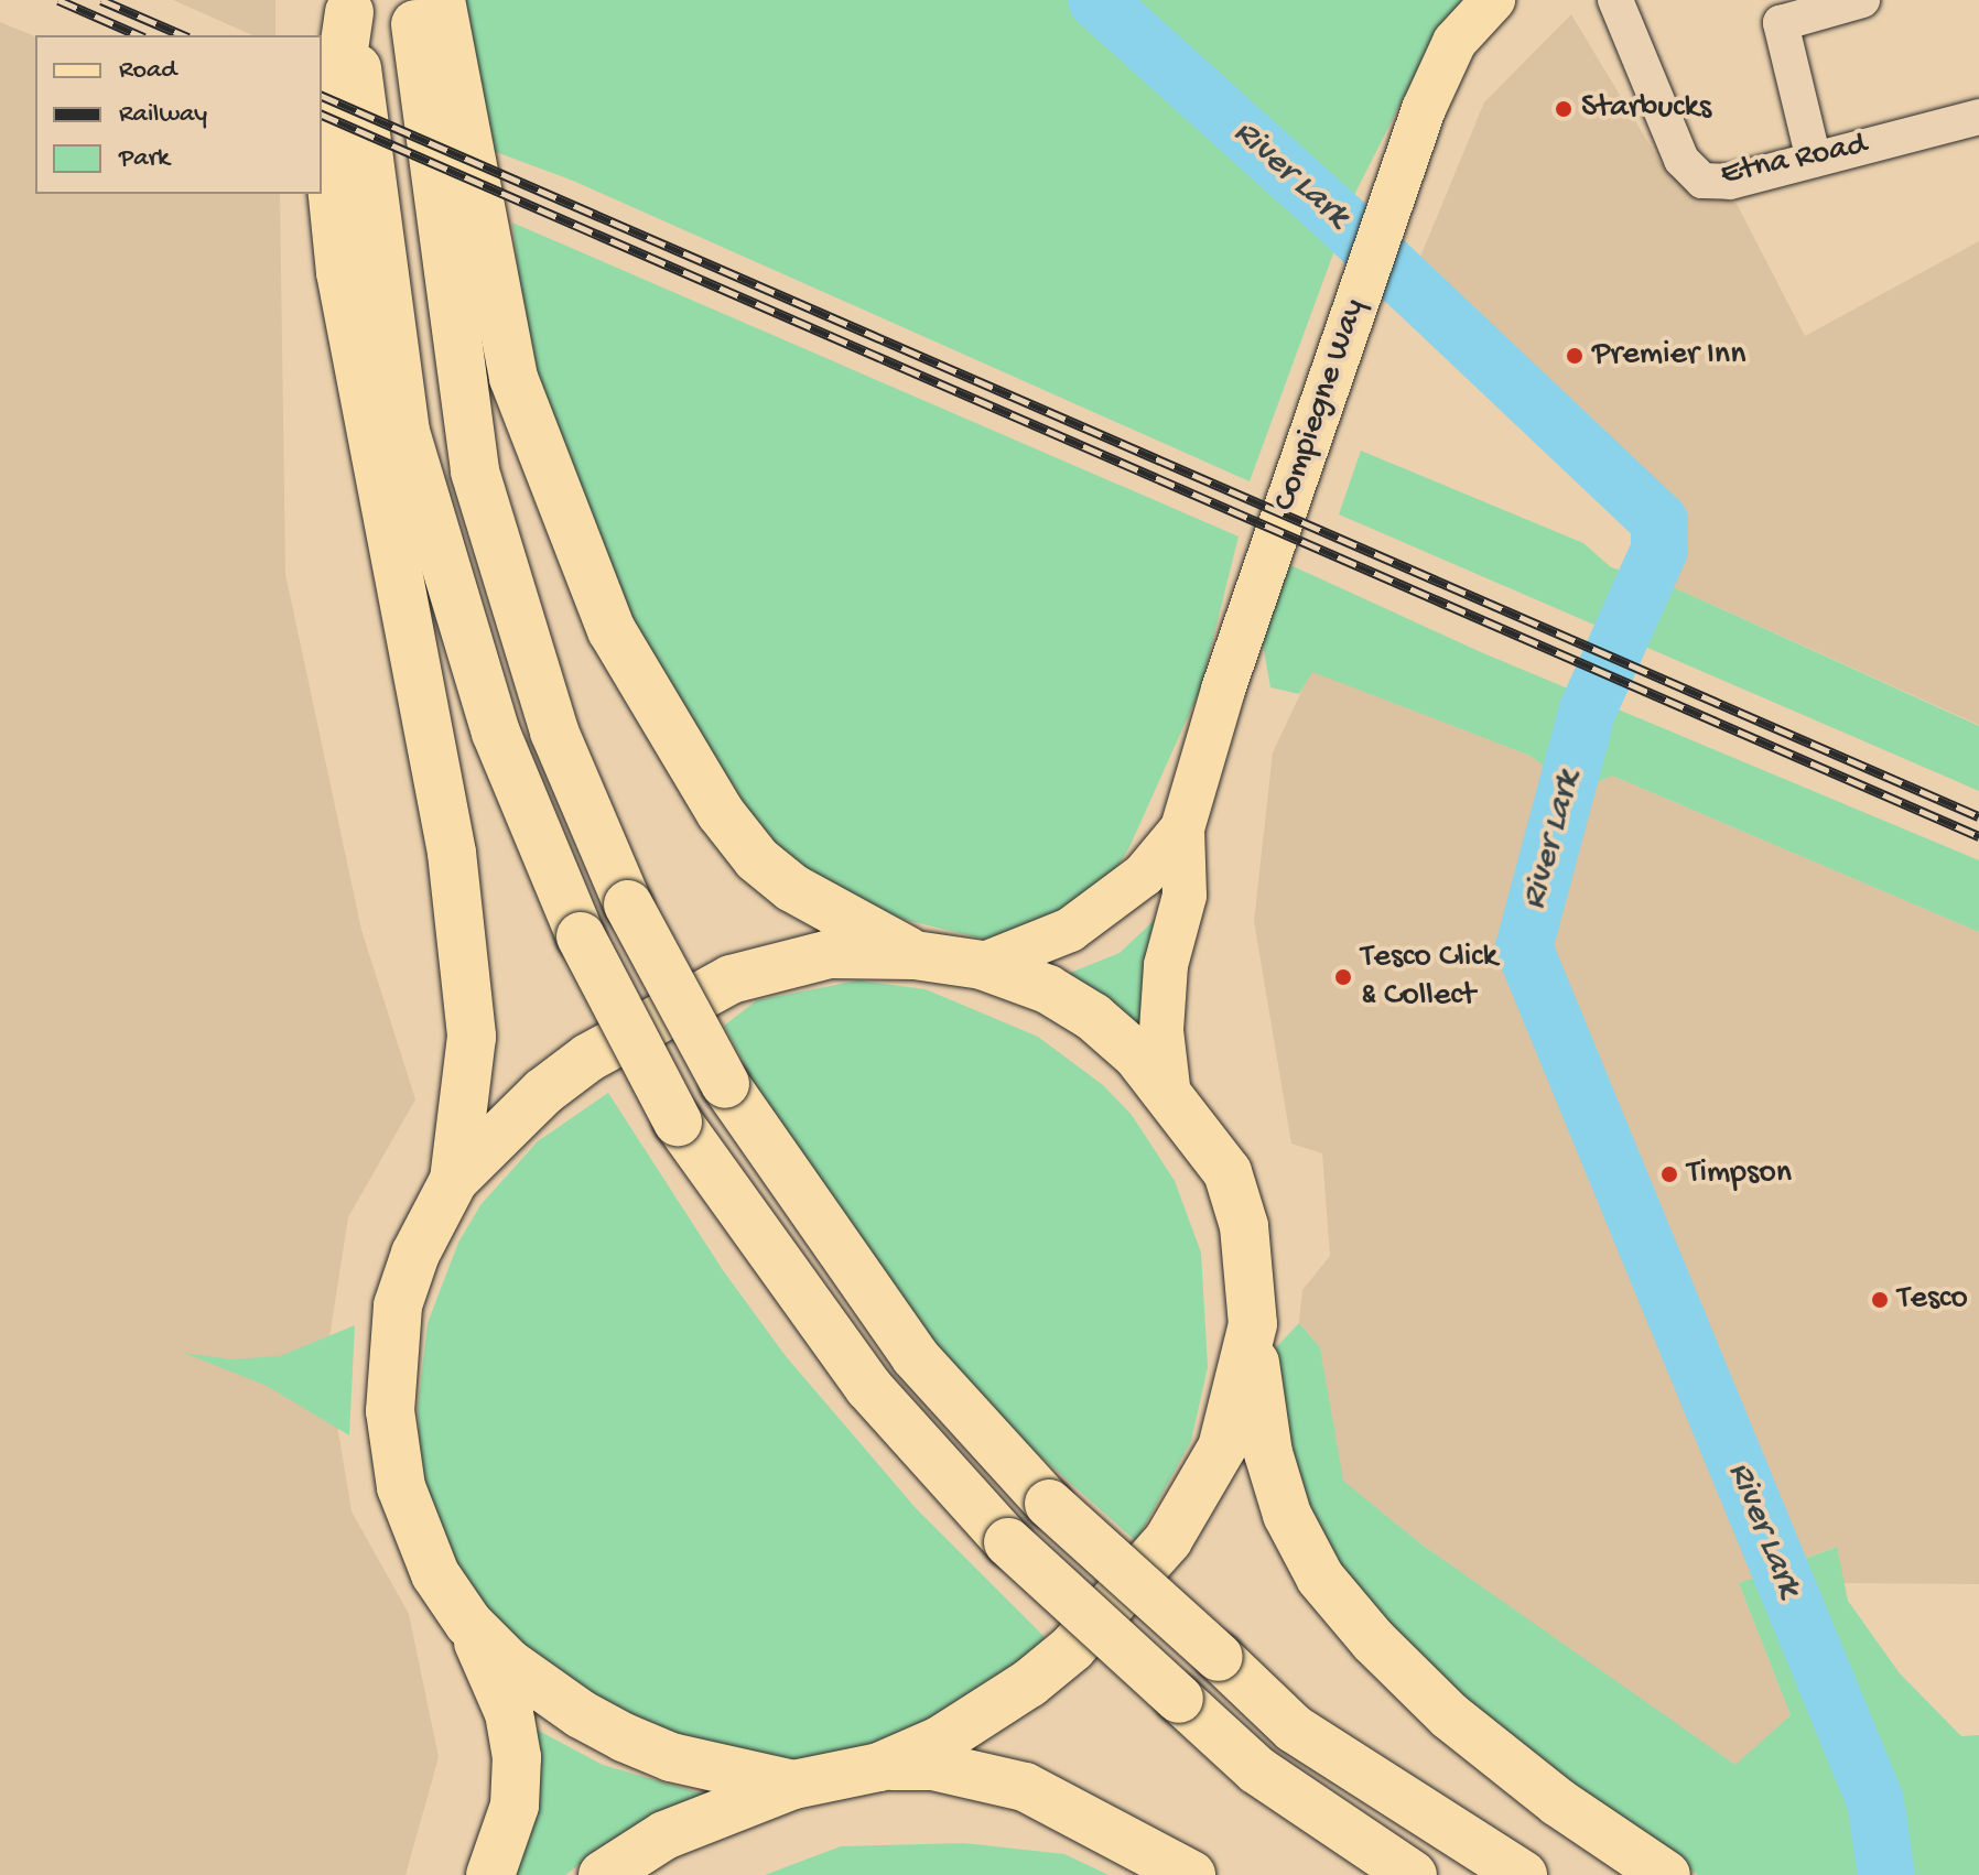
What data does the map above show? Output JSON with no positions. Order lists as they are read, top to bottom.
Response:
{
  "streets": {
    "main road": ["Compiegne Way"],
    "street": ["Etna Road"]
  },
  "water": ["River Lark"],
  "places": [
    "Starbucks",
    "Premier Inn",
    "Tesco Click & Collect",
    "Timpson",
    "Tesco"
  ],
  "legend": ["Road", "Railway", "Park"]
}
